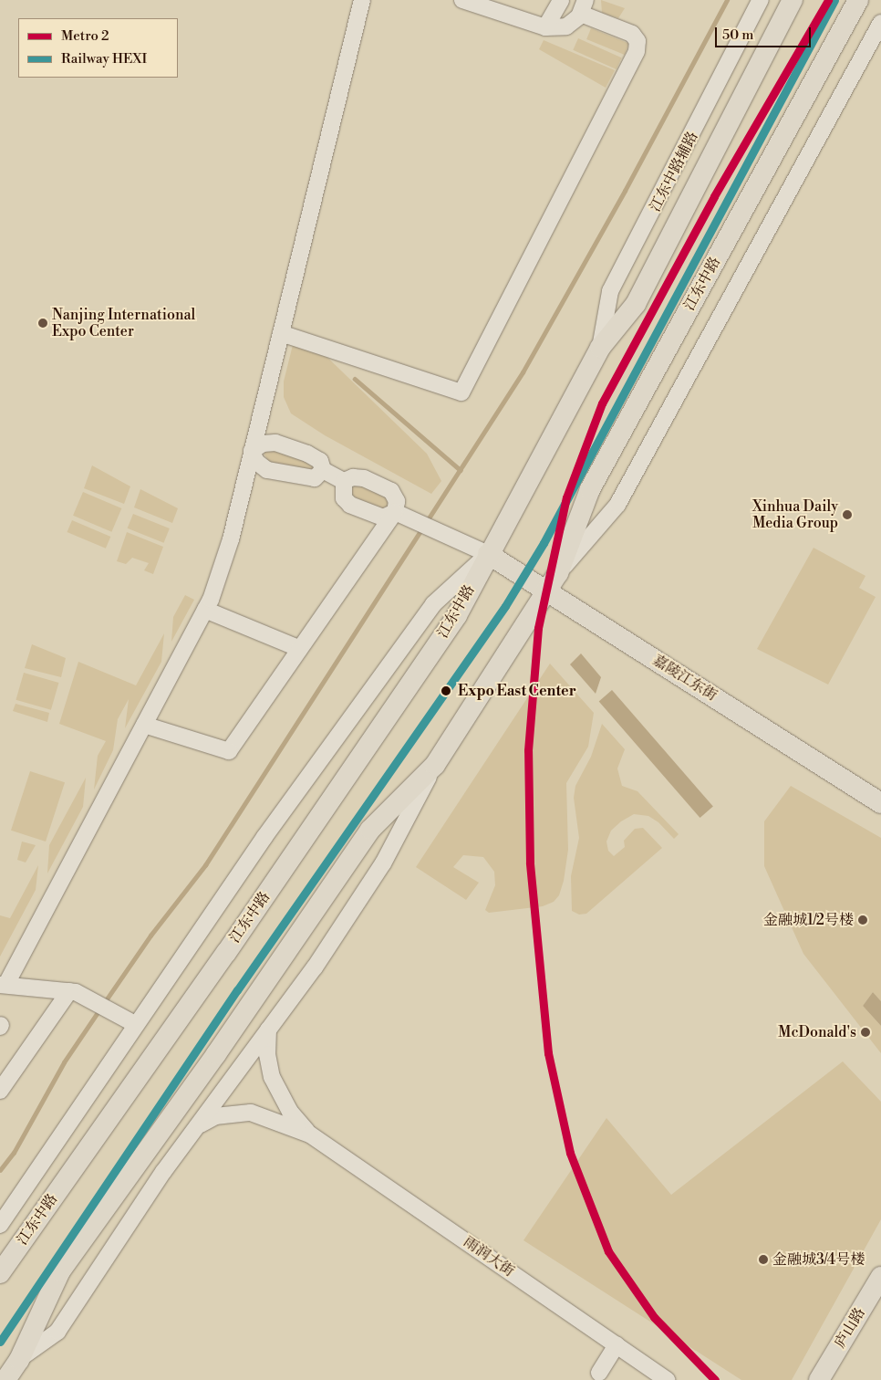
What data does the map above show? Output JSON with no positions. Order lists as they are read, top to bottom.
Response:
{
  "streets": {
    "main road": ["江东中路", "嘉陵江东街", "庐山路"],
    "street": ["江东中路辅路", "雨润大街"]
  },
  "crossings": [
    ["江东中路辅路", "江东中路"],
    ["江东中路", "嘉陵江东街"]
  ],
  "places": [
    "Nanjing International Expo Center",
    "Xinhua Daily Media Group",
    "Expo East Center",
    "金融城1/2号楼",
    "McDonald's",
    "金融城3/4号楼"
  ],
  "lines": ["metro line 2", "rail line HEXI"],
  "legend": ["Metro 2", "Railway HEXI"],
  "scale_bar": "50 m"
}
